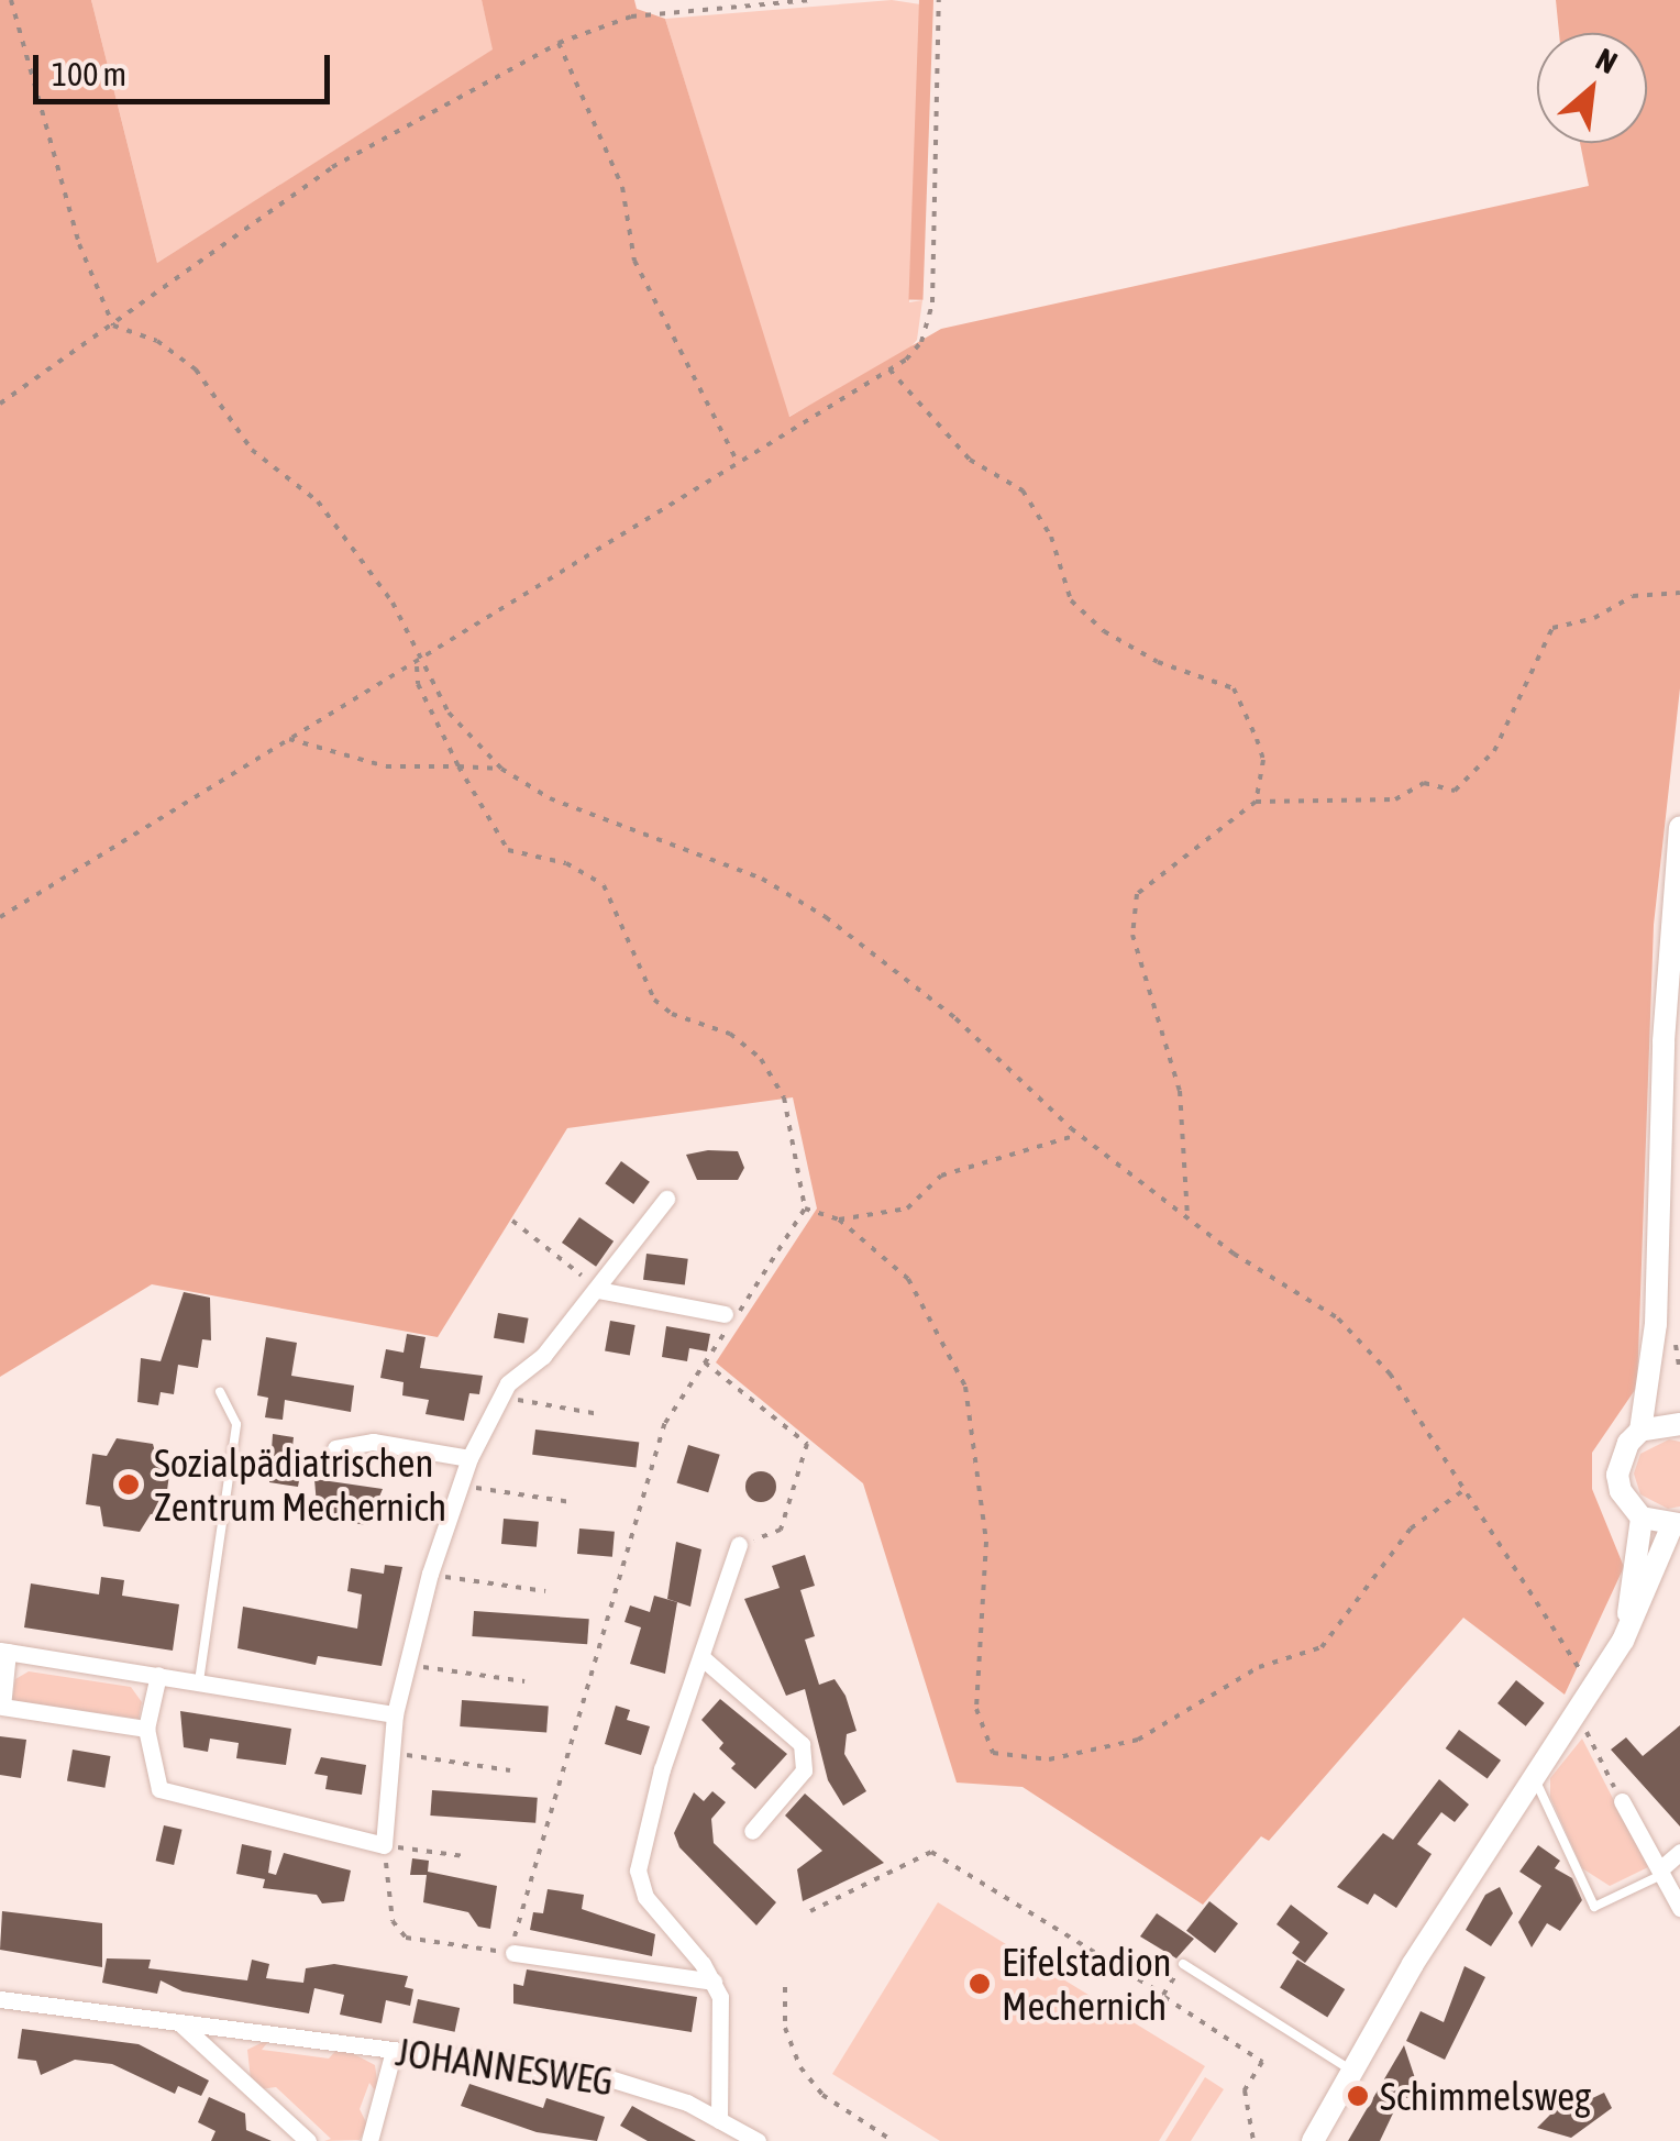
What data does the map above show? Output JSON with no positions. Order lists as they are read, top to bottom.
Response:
{
  "streets": {
    "street": ["JOHANNESWEG"]
  },
  "places": ["Sozialpädiatrischen Zentrum Mechernich", "Eifelstadion Mechernich", "Schimmelsweg"],
  "scale_bar": "100 m",
  "north": "top right"
}
